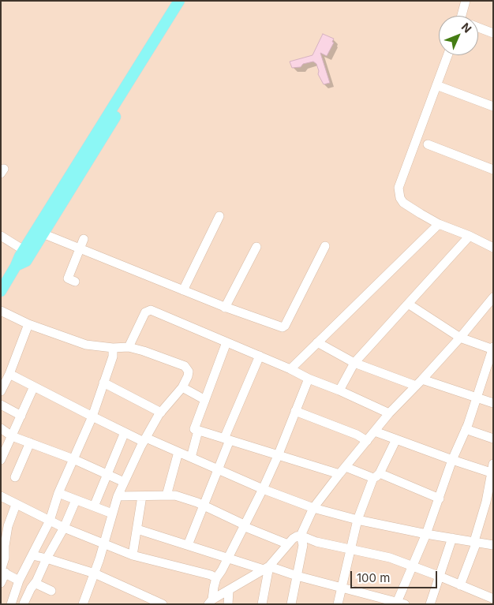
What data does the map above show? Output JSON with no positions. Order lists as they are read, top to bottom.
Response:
{
  "scale_bar": "100 m",
  "north": "top right"
}
